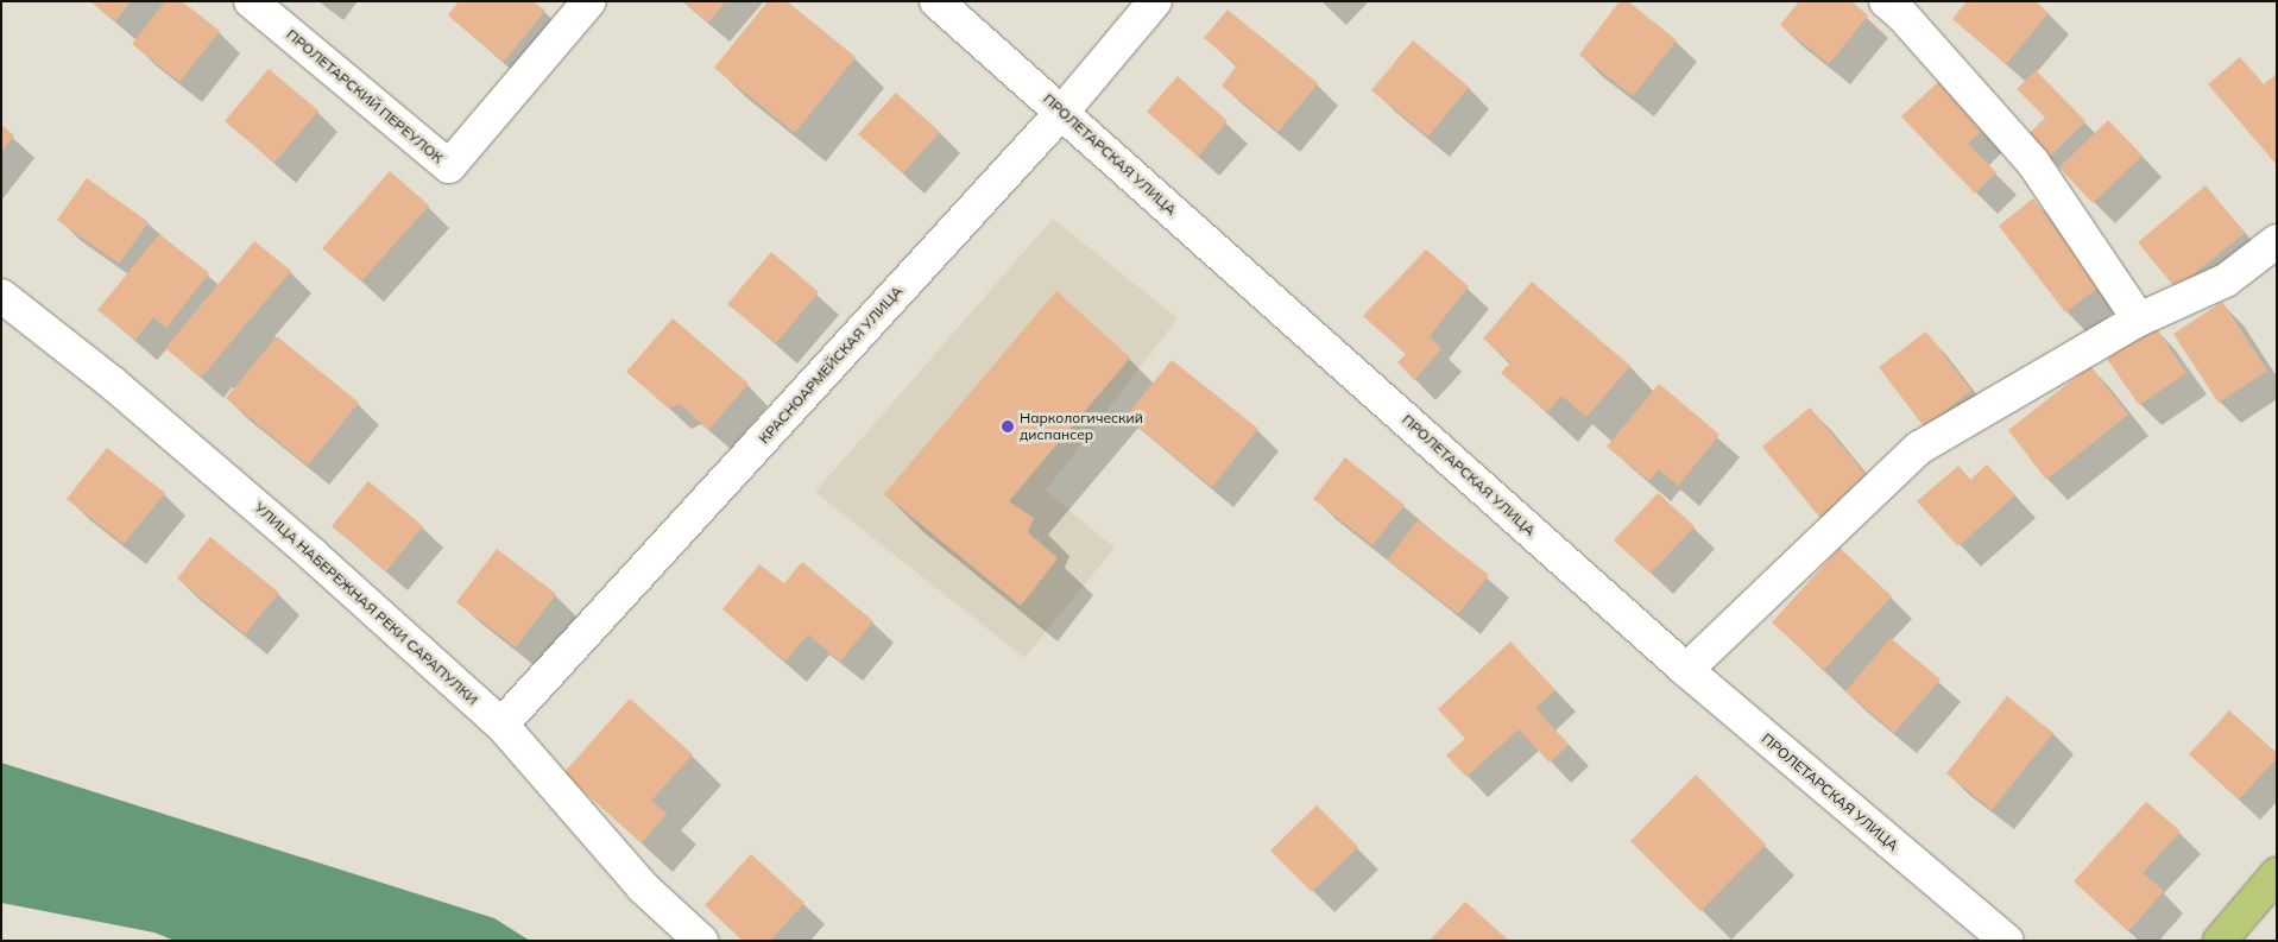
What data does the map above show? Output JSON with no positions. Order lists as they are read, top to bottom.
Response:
{
  "streets": {
    "street": [
      "ПРОЛЕТАРСКИЙ ПЕРЕУЛОК",
      "ПРОЛЕТАРСКАЯ УЛИЦА",
      "КРАСНОАРМЕЙСКАЯ УЛИЦА",
      "УЛИЦА НАБЕРЕЖНАЯ РЕКИ САРАПУЛКИ"
    ]
  },
  "crossings": [
    ["ПРОЛЕТАРСКАЯ УЛИЦА", "КРАСНОАРМЕЙСКАЯ УЛИЦА"],
    ["КРАСНОАРМЕЙСКАЯ УЛИЦА", "УЛИЦА НАБЕРЕЖНАЯ РЕКИ САРАПУЛКИ"]
  ],
  "places": ["Наркологический диспансер"]
}
